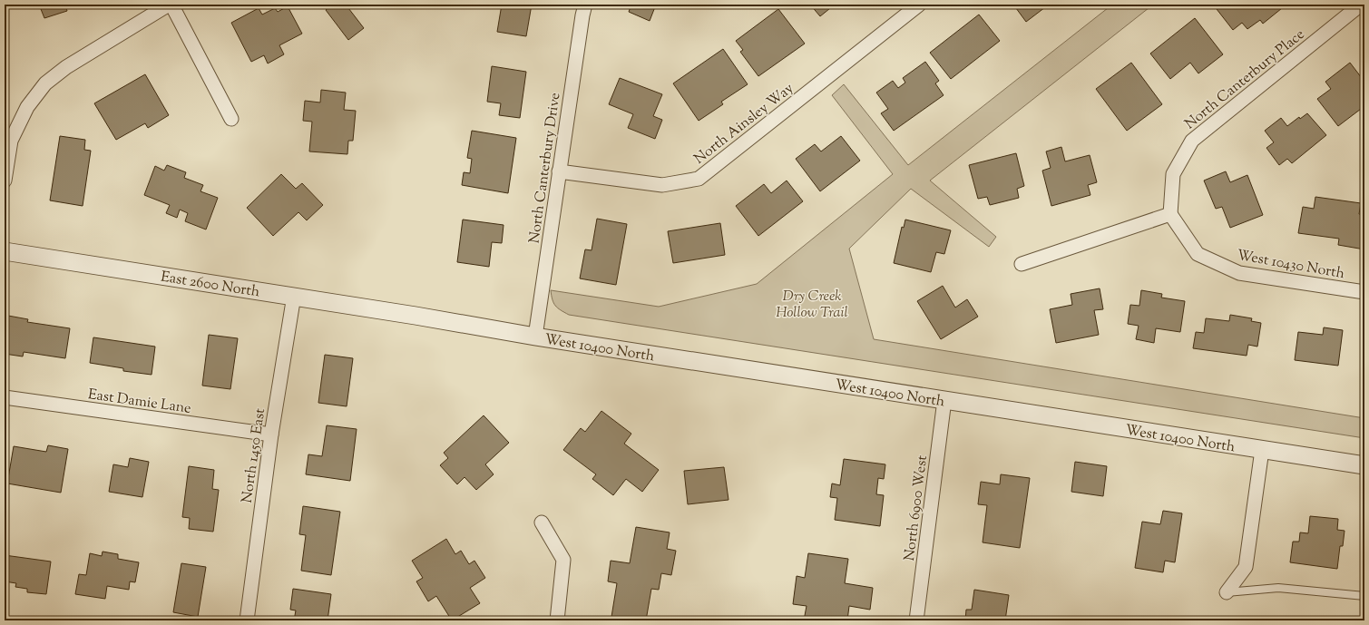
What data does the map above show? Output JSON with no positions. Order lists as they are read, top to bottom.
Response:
{
  "streets": {
    "street": [
      "North Canterbury Place",
      "North Ainsley Way",
      "North Canterbury Drive",
      "West 10430 North",
      "East 2600 North",
      "West 10400 North",
      "East Damie Lane",
      "North 1450 East",
      "North 6900 West"
    ]
  },
  "crossings": [
    ["North Canterbury Place", "West 10430 North"],
    ["North Ainsley Way", "North Canterbury Drive"],
    ["North Canterbury Drive", "West 10400 North"],
    ["East 2600 North", "West 10400 North"],
    ["East 2600 North", "North 1450 East"],
    ["West 10400 North", "North 6900 West"],
    ["East Damie Lane", "North 1450 East"]
  ],
  "parks": ["Dry Creek Hollow Trail"]
}
